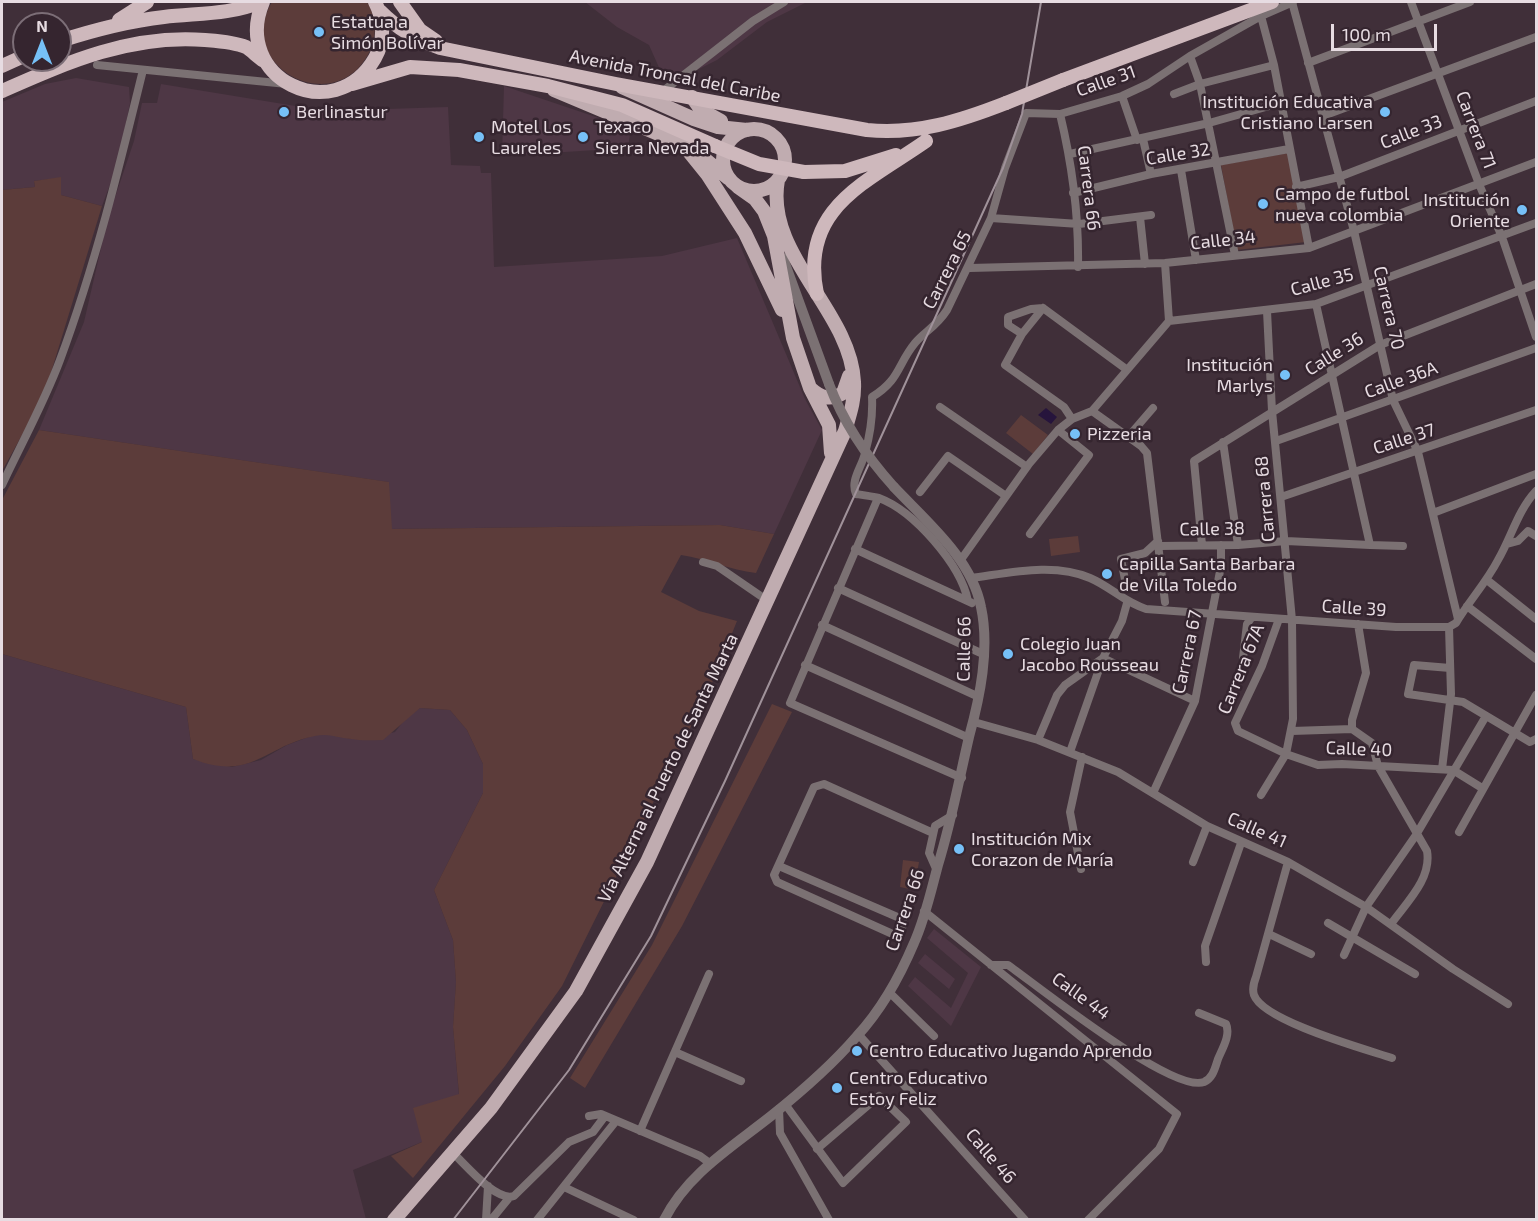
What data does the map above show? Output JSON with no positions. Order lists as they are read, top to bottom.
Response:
{
  "streets": {
    "highway": ["Avenida Troncal del Caribe"],
    "main road": ["Vía Alterna al Puerto de Santa Marta"],
    "street": [
      "Calle 31",
      "Carrera 71",
      "Calle 33",
      "Calle 32",
      "Carrera 66",
      "Calle 34",
      "Carrera 65",
      "Calle 35",
      "Carrera 70",
      "Calle 36",
      "Calle 36A",
      "Calle 37",
      "Carrera 68",
      "Calle 38",
      "Calle 39",
      "Calle 66",
      "Carrera 67",
      "Carrera 67A",
      "Calle 40",
      "Calle 41",
      "Calle 44",
      "Calle 46"
    ]
  },
  "crossings": [
    ["Avenida Troncal del Caribe", "Vía Alterna al Puerto de Santa Marta"],
    ["Calle 31", "Carrera 66"],
    ["Calle 31", "Carrera 65"],
    ["Calle 31", "Carrera 70"],
    ["Carrera 71", "Calle 33"],
    ["Carrera 71", "Calle 34"],
    ["Carrera 71", "Calle 35"],
    ["Carrera 71", "Calle 36"],
    ["Calle 33", "Carrera 70"],
    ["Calle 32", "Carrera 66"],
    ["Carrera 66", "Calle 34"],
    ["Carrera 66", "Calle 66"],
    ["Carrera 66", "Calle 41"],
    ["Carrera 66", "Calle 46"],
    ["Calle 34", "Carrera 65"],
    ["Calle 34", "Carrera 70"],
    ["Calle 35", "Carrera 70"],
    ["Calle 35", "Carrera 68"],
    ["Carrera 70", "Calle 36"],
    ["Carrera 70", "Calle 36A"],
    ["Carrera 70", "Calle 37"],
    ["Calle 36", "Carrera 68"],
    ["Calle 36", "Calle 38"],
    ["Calle 36A", "Carrera 68"],
    ["Calle 37", "Carrera 68"],
    ["Carrera 68", "Calle 38"],
    ["Carrera 68", "Calle 39"],
    ["Carrera 68", "Calle 40"],
    ["Calle 38", "Carrera 67"],
    ["Calle 39", "Calle 66"],
    ["Calle 39", "Carrera 67"],
    ["Calle 39", "Carrera 67A"],
    ["Calle 66", "Calle 41"],
    ["Carrera 67", "Calle 41"],
    ["Carrera 67A", "Calle 40"]
  ],
  "places": [
    "Estatua a Simón Bolívar",
    "Berlinastur",
    "Institución Educativa Cristiano Larsen",
    "Motel Los Laureles",
    "Texaco Sierra Nevada",
    "Campo de futbol nueva colombia",
    "Institución Oriente",
    "Institución Marlys",
    "Pizzeria",
    "Capilla Santa Barbara de Villa Toledo",
    "Colegio Juan Jacobo Rousseau",
    "Institución Mix Corazon de María",
    "Centro Educativo Jugando Aprendo",
    "Centro Educativo Estoy Feliz"
  ],
  "scale_bar": "100 m",
  "north": "top"
}
